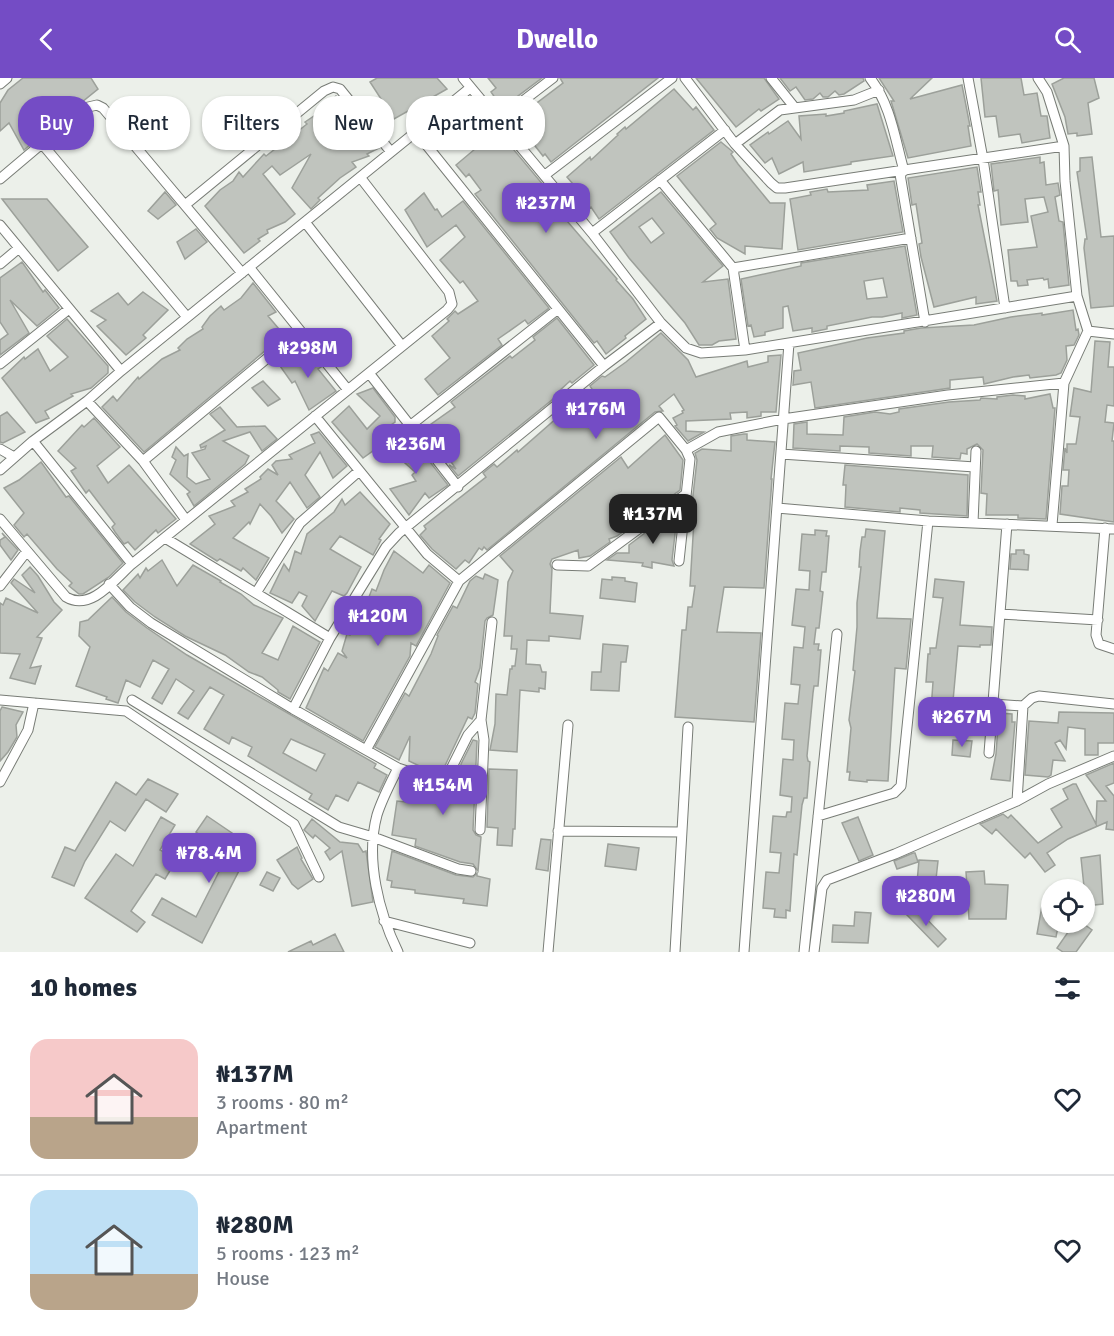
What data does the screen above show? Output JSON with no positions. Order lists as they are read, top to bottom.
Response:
{
  "page": {
    "header": "Dwello",
    "chip": [
      "Buy",
      "Rent",
      "Filters",
      "New",
      "Apartment"
    ],
    "price": [
      "₦237M",
      "₦298M",
      "₦176M",
      "₦236M",
      "₦137M",
      "₦120M",
      "₦267M",
      "₦154M",
      "₦78.4M",
      "₦280M"
    ],
    "heading": "10 homes",
    "list": [
      {
        "name": "₦137M",
        "note": "3 rooms · 80 m² · Apartment"
      },
      {
        "name": "₦280M",
        "note": "5 rooms · 123 m² · House"
      }
    ]
  }
}
